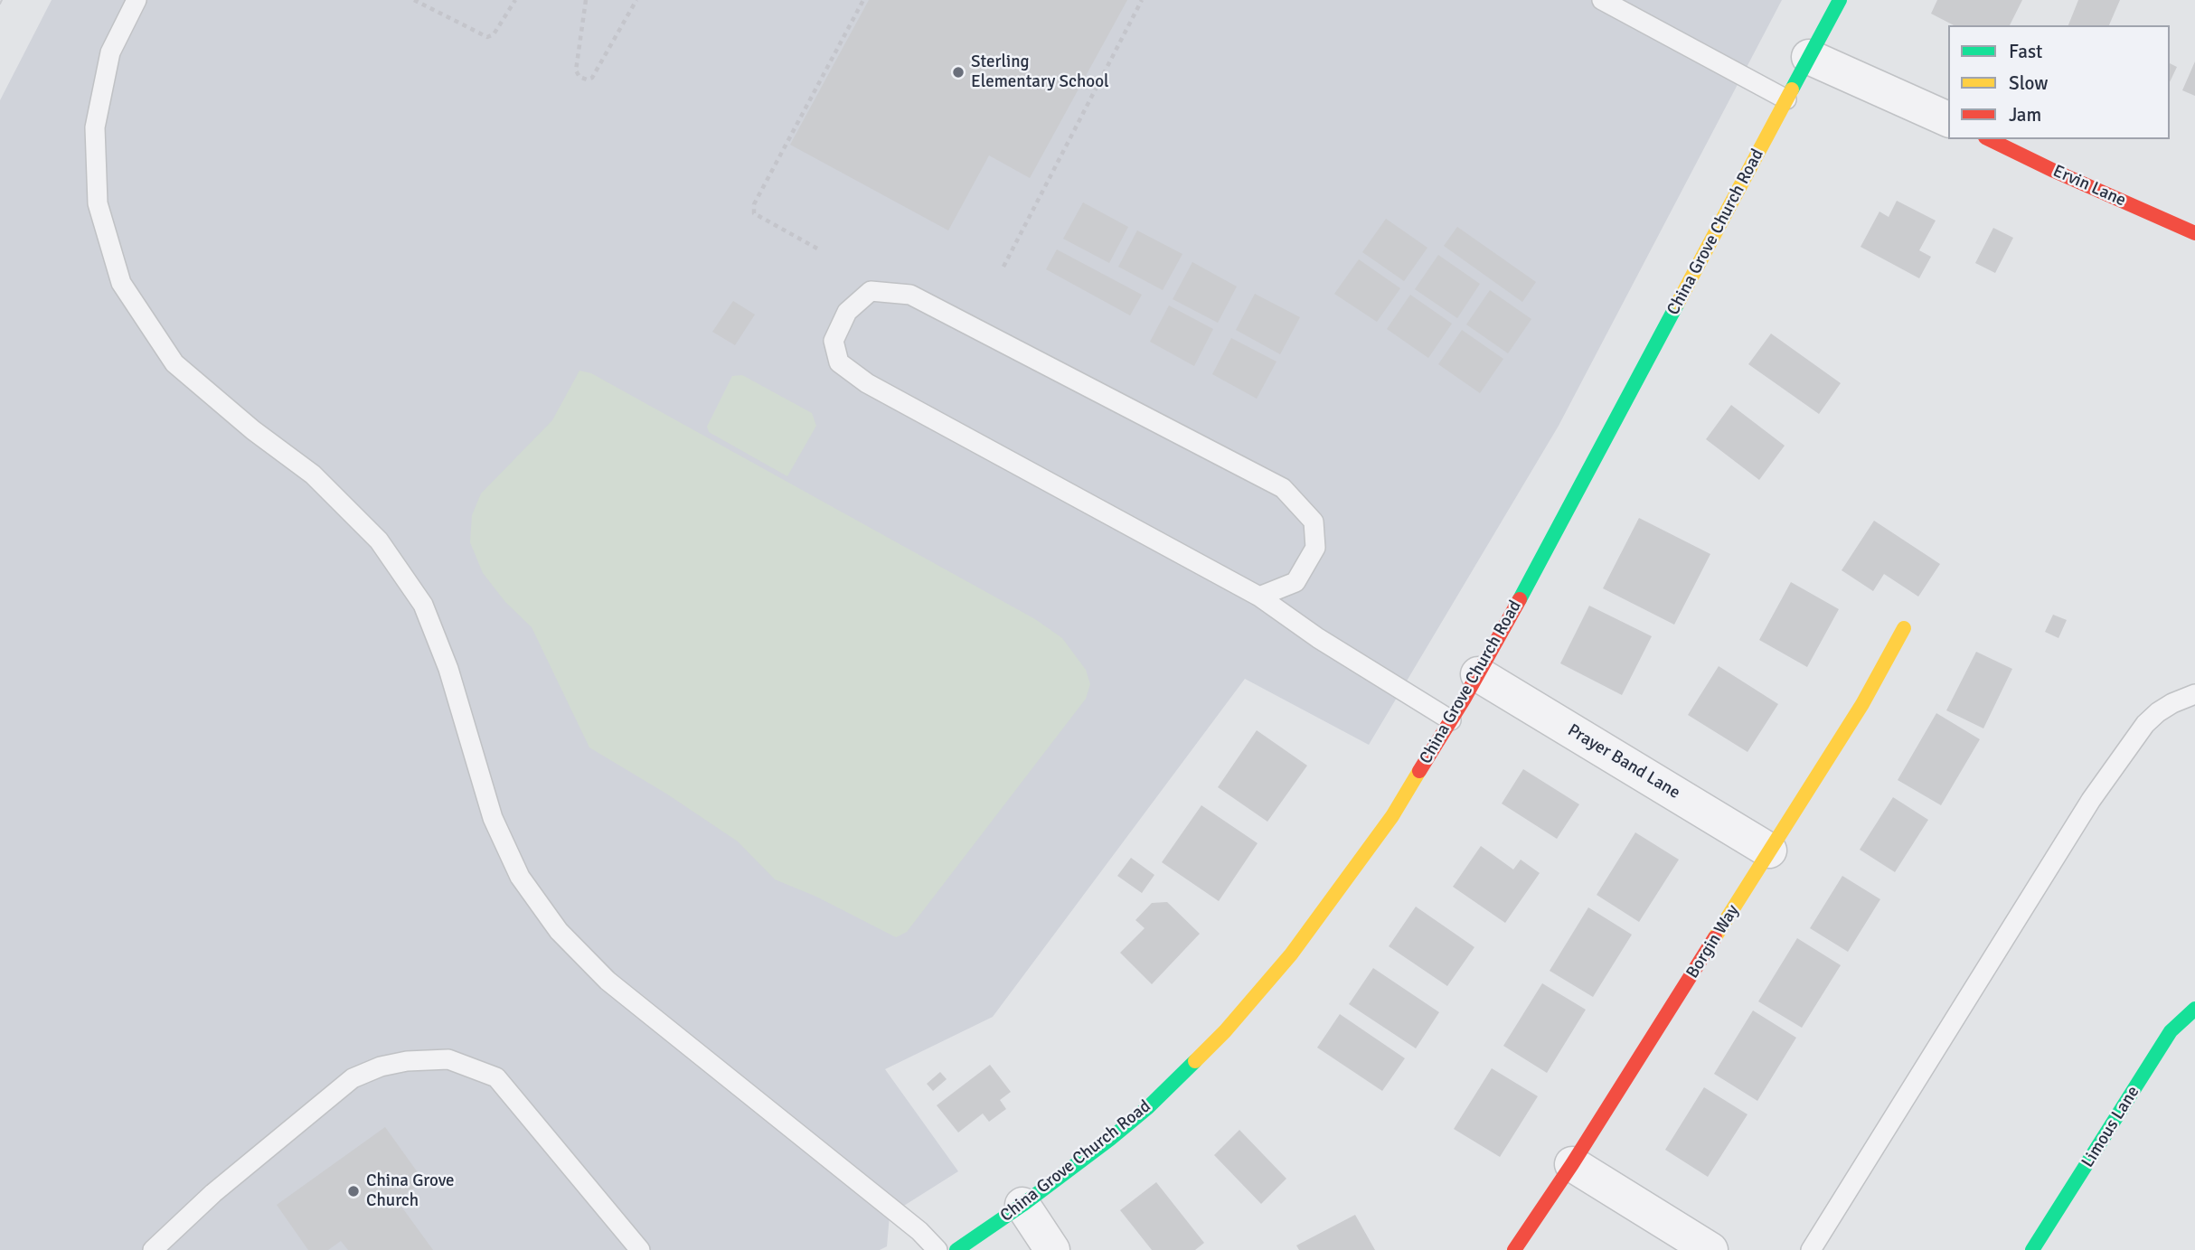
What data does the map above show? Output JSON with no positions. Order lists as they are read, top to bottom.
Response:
{
  "streets": {
    "street": [
      "Ervin Lane",
      "China Grove Church Road",
      "Prayer Band Lane",
      "Borgin Way",
      "Limous Lane"
    ]
  },
  "crossings": [
    ["China Grove Church Road", "Prayer Band Lane"],
    ["Prayer Band Lane", "Borgin Way"]
  ],
  "places": ["Sterling Elementary School", "China Grove Church"],
  "legend": ["Fast", "Slow", "Jam"]
}
